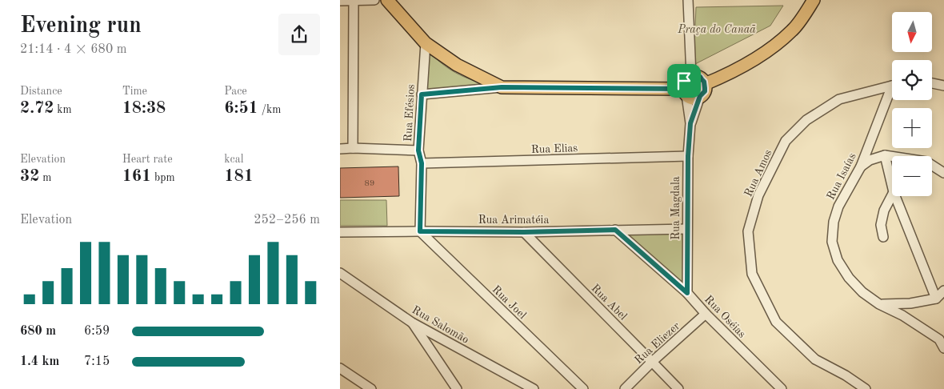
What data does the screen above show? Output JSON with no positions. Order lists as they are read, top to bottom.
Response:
{
  "streets": {
    "street": [
      "Rua Efésios",
      "Rua Elias",
      "Rua Amos",
      "Rua Isaías",
      "Rua Magdala",
      "Rua Arimatéia",
      "Rua Joel",
      "Rua Abel",
      "Rua Oséias",
      "Rua Salomão",
      "Rua Eliezer"
    ]
  },
  "crossings": [
    ["Rua Efésios", "Rua Elias"],
    ["Rua Efésios", "Rua Arimatéia"],
    ["Rua Efésios", "Rua Joel"],
    ["Rua Elias", "Rua Magdala"],
    ["Rua Magdala", "Rua Arimatéia"],
    ["Rua Magdala", "Rua Oséias"],
    ["Rua Arimatéia", "Rua Joel"],
    ["Rua Arimatéia", "Rua Abel"],
    ["Rua Arimatéia", "Rua Oséias"],
    ["Rua Abel", "Rua Eliezer"],
    ["Rua Oséias", "Rua Eliezer"]
  ],
  "parks": ["Praça do Canaã"],
  "house_numbers": ["89"],
  "north": "bottom",
  "page": {
    "heading": ["Evening run", "21:14 · 4 × 680 m"],
    "map_buttons": ["+", "−"],
    "stats": [
      ["Distance", "2.72 km"],
      ["Time", "18:38"],
      ["Pace", "6:51 /km"],
      ["Elevation", "32 m"],
      ["Heart rate", "161 bpm"],
      ["kcal", "181"]
    ],
    "chart": ["Elevation", "252–256 m"],
    "list": [
      {
        "name": "680 m",
        "note": "6:59"
      },
      {
        "name": "1.4 km",
        "note": "7:15"
      }
    ]
  }
}
